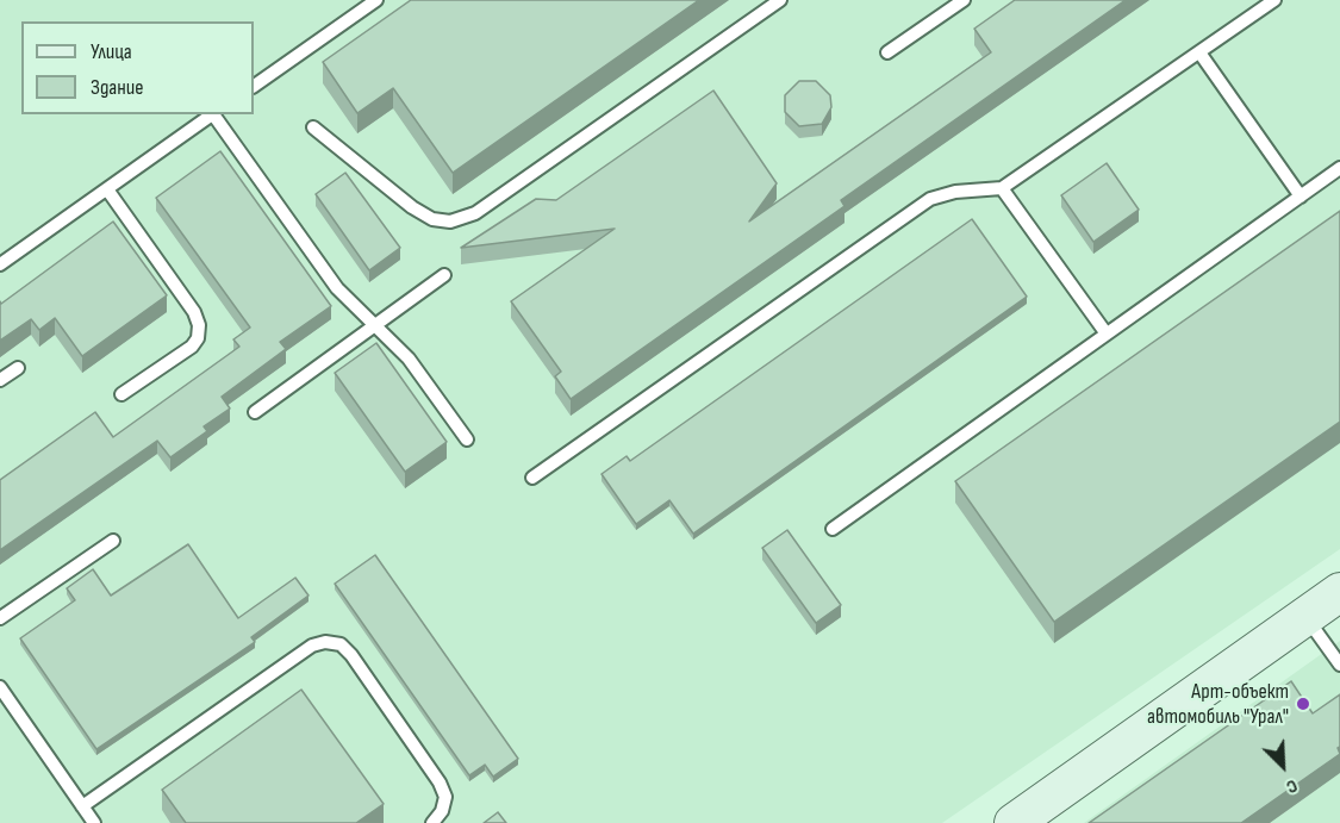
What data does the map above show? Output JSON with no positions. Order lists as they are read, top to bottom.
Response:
{
  "places": ["Арт-объект автомобиль \"Урал\""],
  "legend": ["Улица", "Здание"],
  "north": "bottom right"
}
